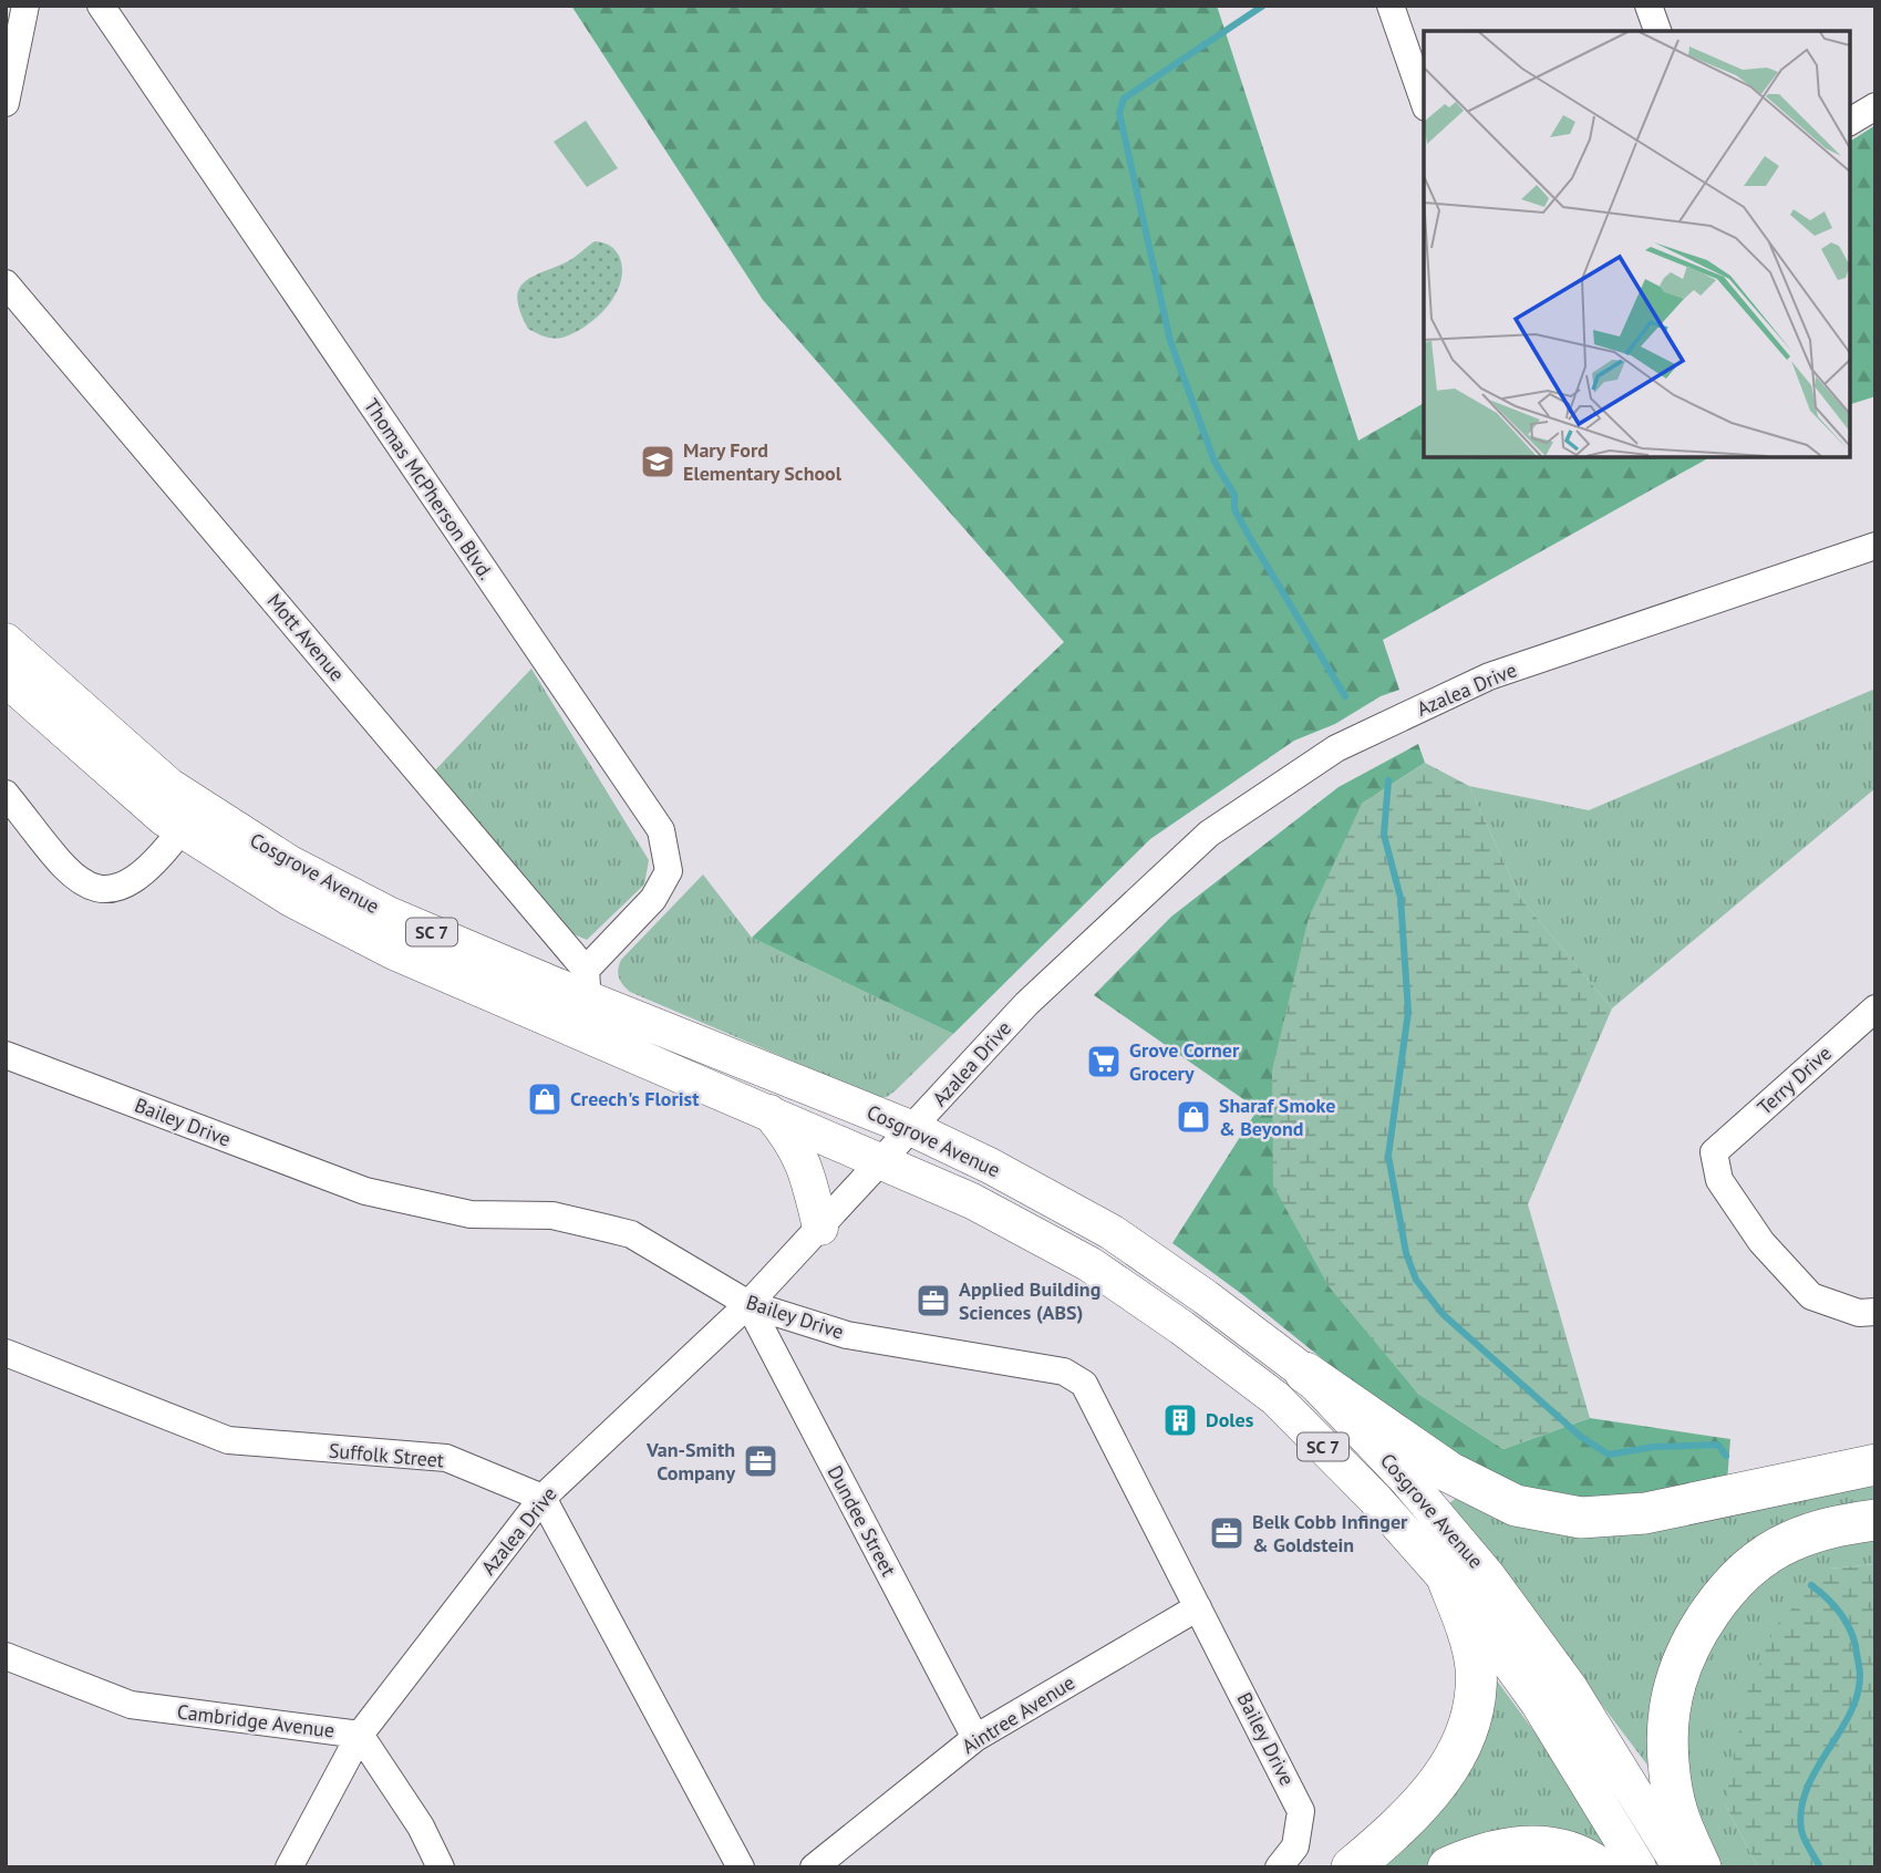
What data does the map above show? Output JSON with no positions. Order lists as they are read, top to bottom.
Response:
{
  "streets": {
    "main road": ["Cosgrove Avenue", "SC 7"],
    "street": [
      "Thomas McPherson Blvd.",
      "Mott Avenue",
      "Azalea Drive",
      "Terry Drive",
      "Bailey Drive",
      "Suffolk Street",
      "Dundee Street",
      "Aintree Avenue",
      "Cambridge Avenue"
    ]
  },
  "crossings": [
    ["Thomas McPherson Blvd.", "Mott Avenue"],
    ["Thomas McPherson Blvd.", "Cosgrove Avenue"],
    ["Mott Avenue", "Cosgrove Avenue"],
    ["Azalea Drive", "Cosgrove Avenue"],
    ["Azalea Drive", "Bailey Drive"],
    ["Azalea Drive", "Suffolk Street"],
    ["Azalea Drive", "Dundee Street"],
    ["Azalea Drive", "Cambridge Avenue"],
    ["Bailey Drive", "Dundee Street"],
    ["Bailey Drive", "Aintree Avenue"],
    ["Dundee Street", "Aintree Avenue"]
  ],
  "places": {
    "school or university": ["Mary Ford Elementary School"],
    "supermarket": ["Grove Corner Grocery"],
    "shop": ["Creech's Florist", "Sharaf Smoke & Beyond"],
    "office": ["Applied Building Sciences (ABS)", "Van-Smith Company", "Belk Cobb Infinger & Goldstein"],
    "building": ["Doles"]
  }
}
